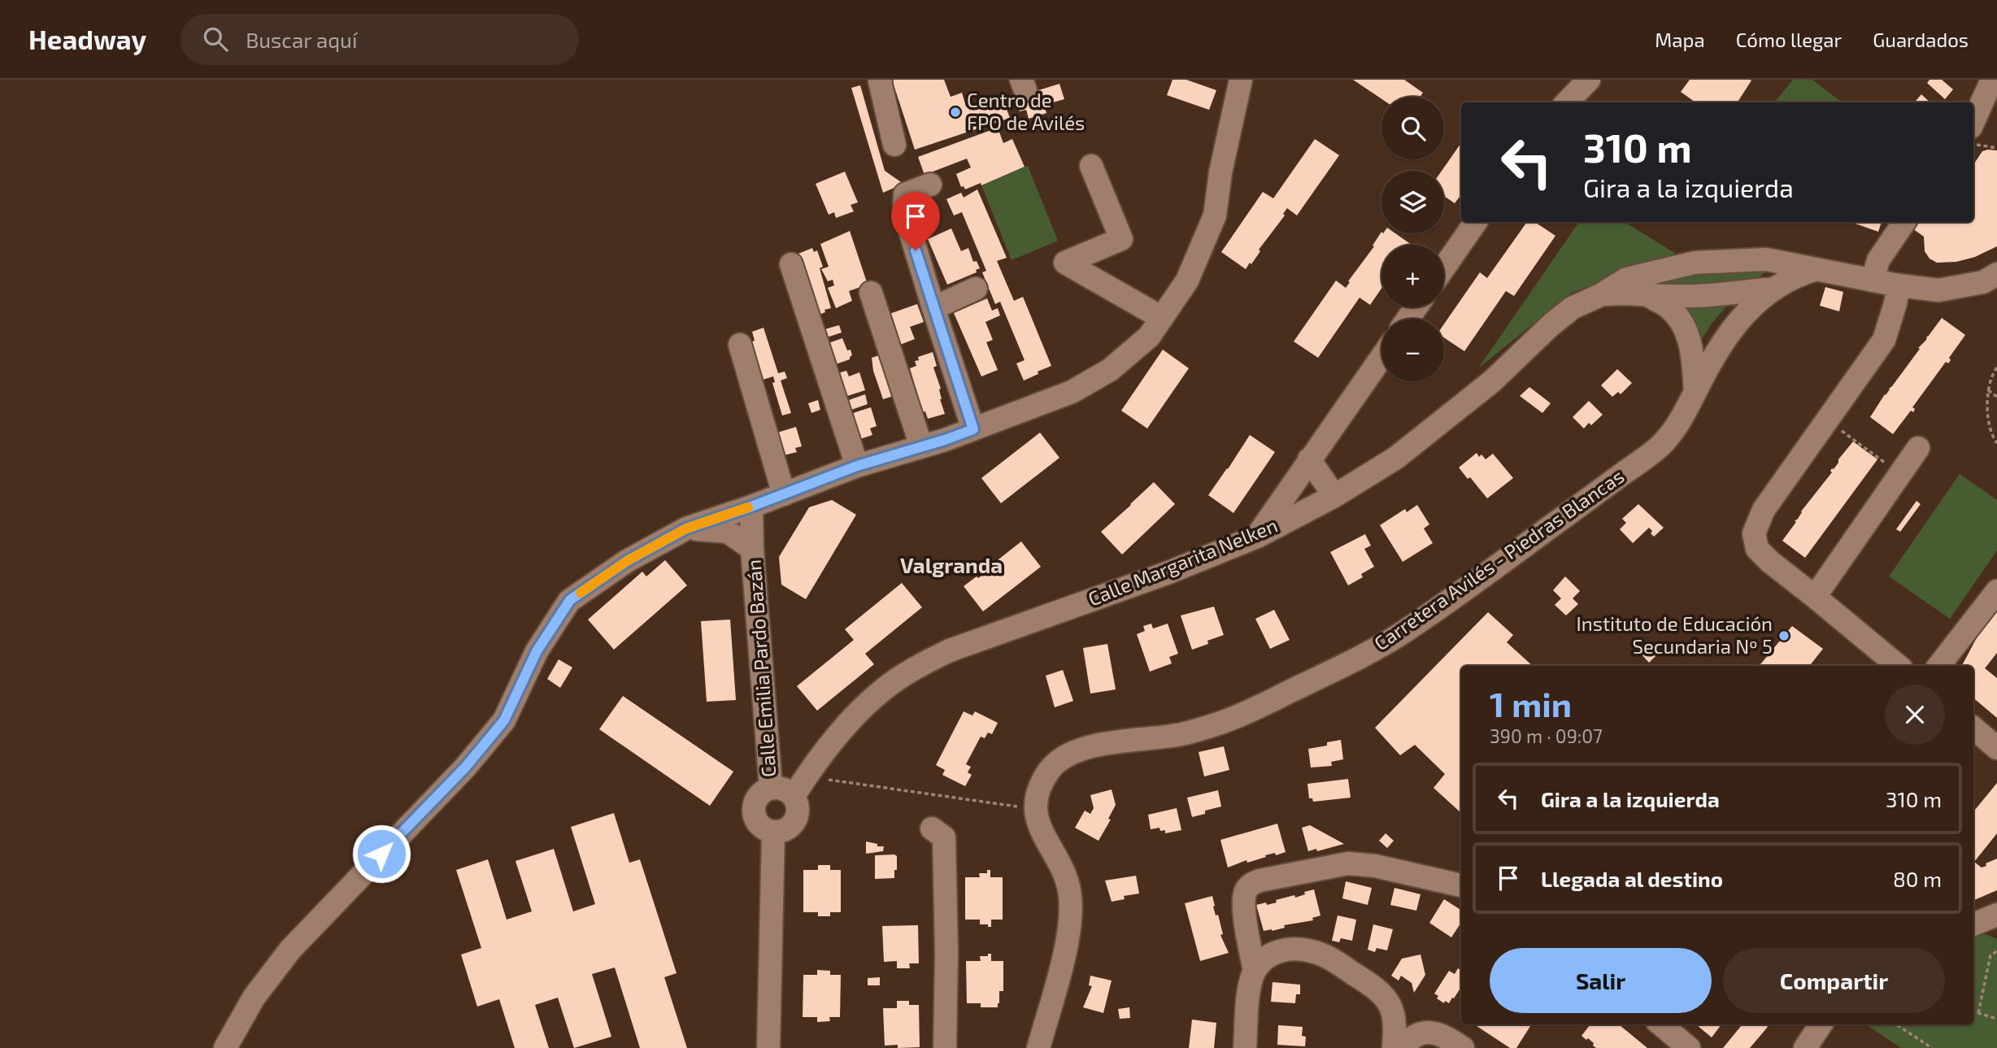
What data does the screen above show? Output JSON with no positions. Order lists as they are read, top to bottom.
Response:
{
  "streets": {
    "street": ["Carretera Avilés - Piedras Blancas", "Calle Margarita Nelken", "Calle Emilia Pardo Bazán"]
  },
  "crossings": [
    ["Calle Margarita Nelken", "Calle Emilia Pardo Bazán"]
  ],
  "districts": ["Valgranda"],
  "places": ["Centro de FPO de Avilés", "Instituto de Educación Secundaria Nº 5"],
  "page": {
    "header": "Headway",
    "search": "Buscar aquí",
    "nav": ["Mapa", "Cómo llegar", "Guardados"],
    "map_buttons": ["+", "−"],
    "turn": ["310 m", "Gira a la izquierda"],
    "heading": ["1 min", "390 m · 09:07"],
    "list": [
      {
        "name": "Gira a la izquierda",
        "value": "310 m"
      },
      {
        "name": "Llegada al destino",
        "value": "80 m"
      }
    ],
    "buttons": ["Salir", "Compartir"]
  }
}
